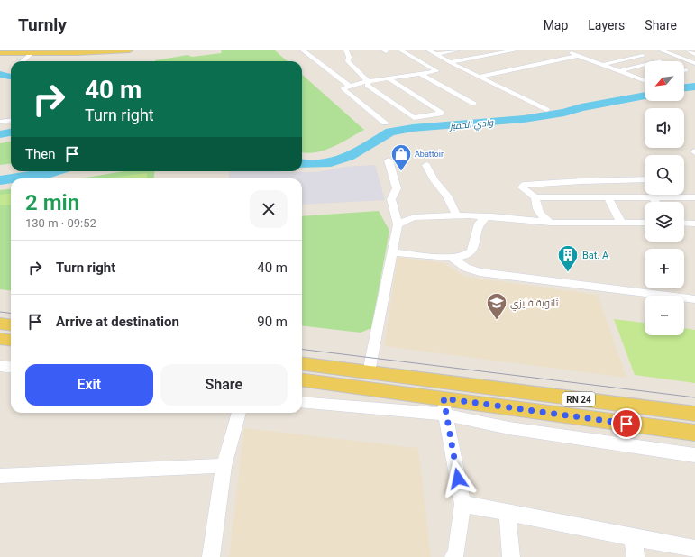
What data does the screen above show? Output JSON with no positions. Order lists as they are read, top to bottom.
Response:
{
  "streets": {
    "main road": ["RN 24"]
  },
  "water": ["وادي الحميز"],
  "places": {
    "shop": ["Abattoir"],
    "building": ["Bat. A"],
    "school or university": ["ثانوية فايزي"]
  },
  "north": "bottom left",
  "page": {
    "header": "Turnly",
    "nav": ["Map", "Layers", "Share"],
    "map_buttons": ["+", "−"],
    "turn": ["40 m", "Turn right"],
    "then": "Then",
    "heading": ["2 min", "130 m · 09:52"],
    "list": [
      {
        "name": "Turn right",
        "value": "40 m"
      },
      {
        "name": "Arrive at destination",
        "value": "90 m"
      }
    ],
    "buttons": ["Exit", "Share"]
  }
}
